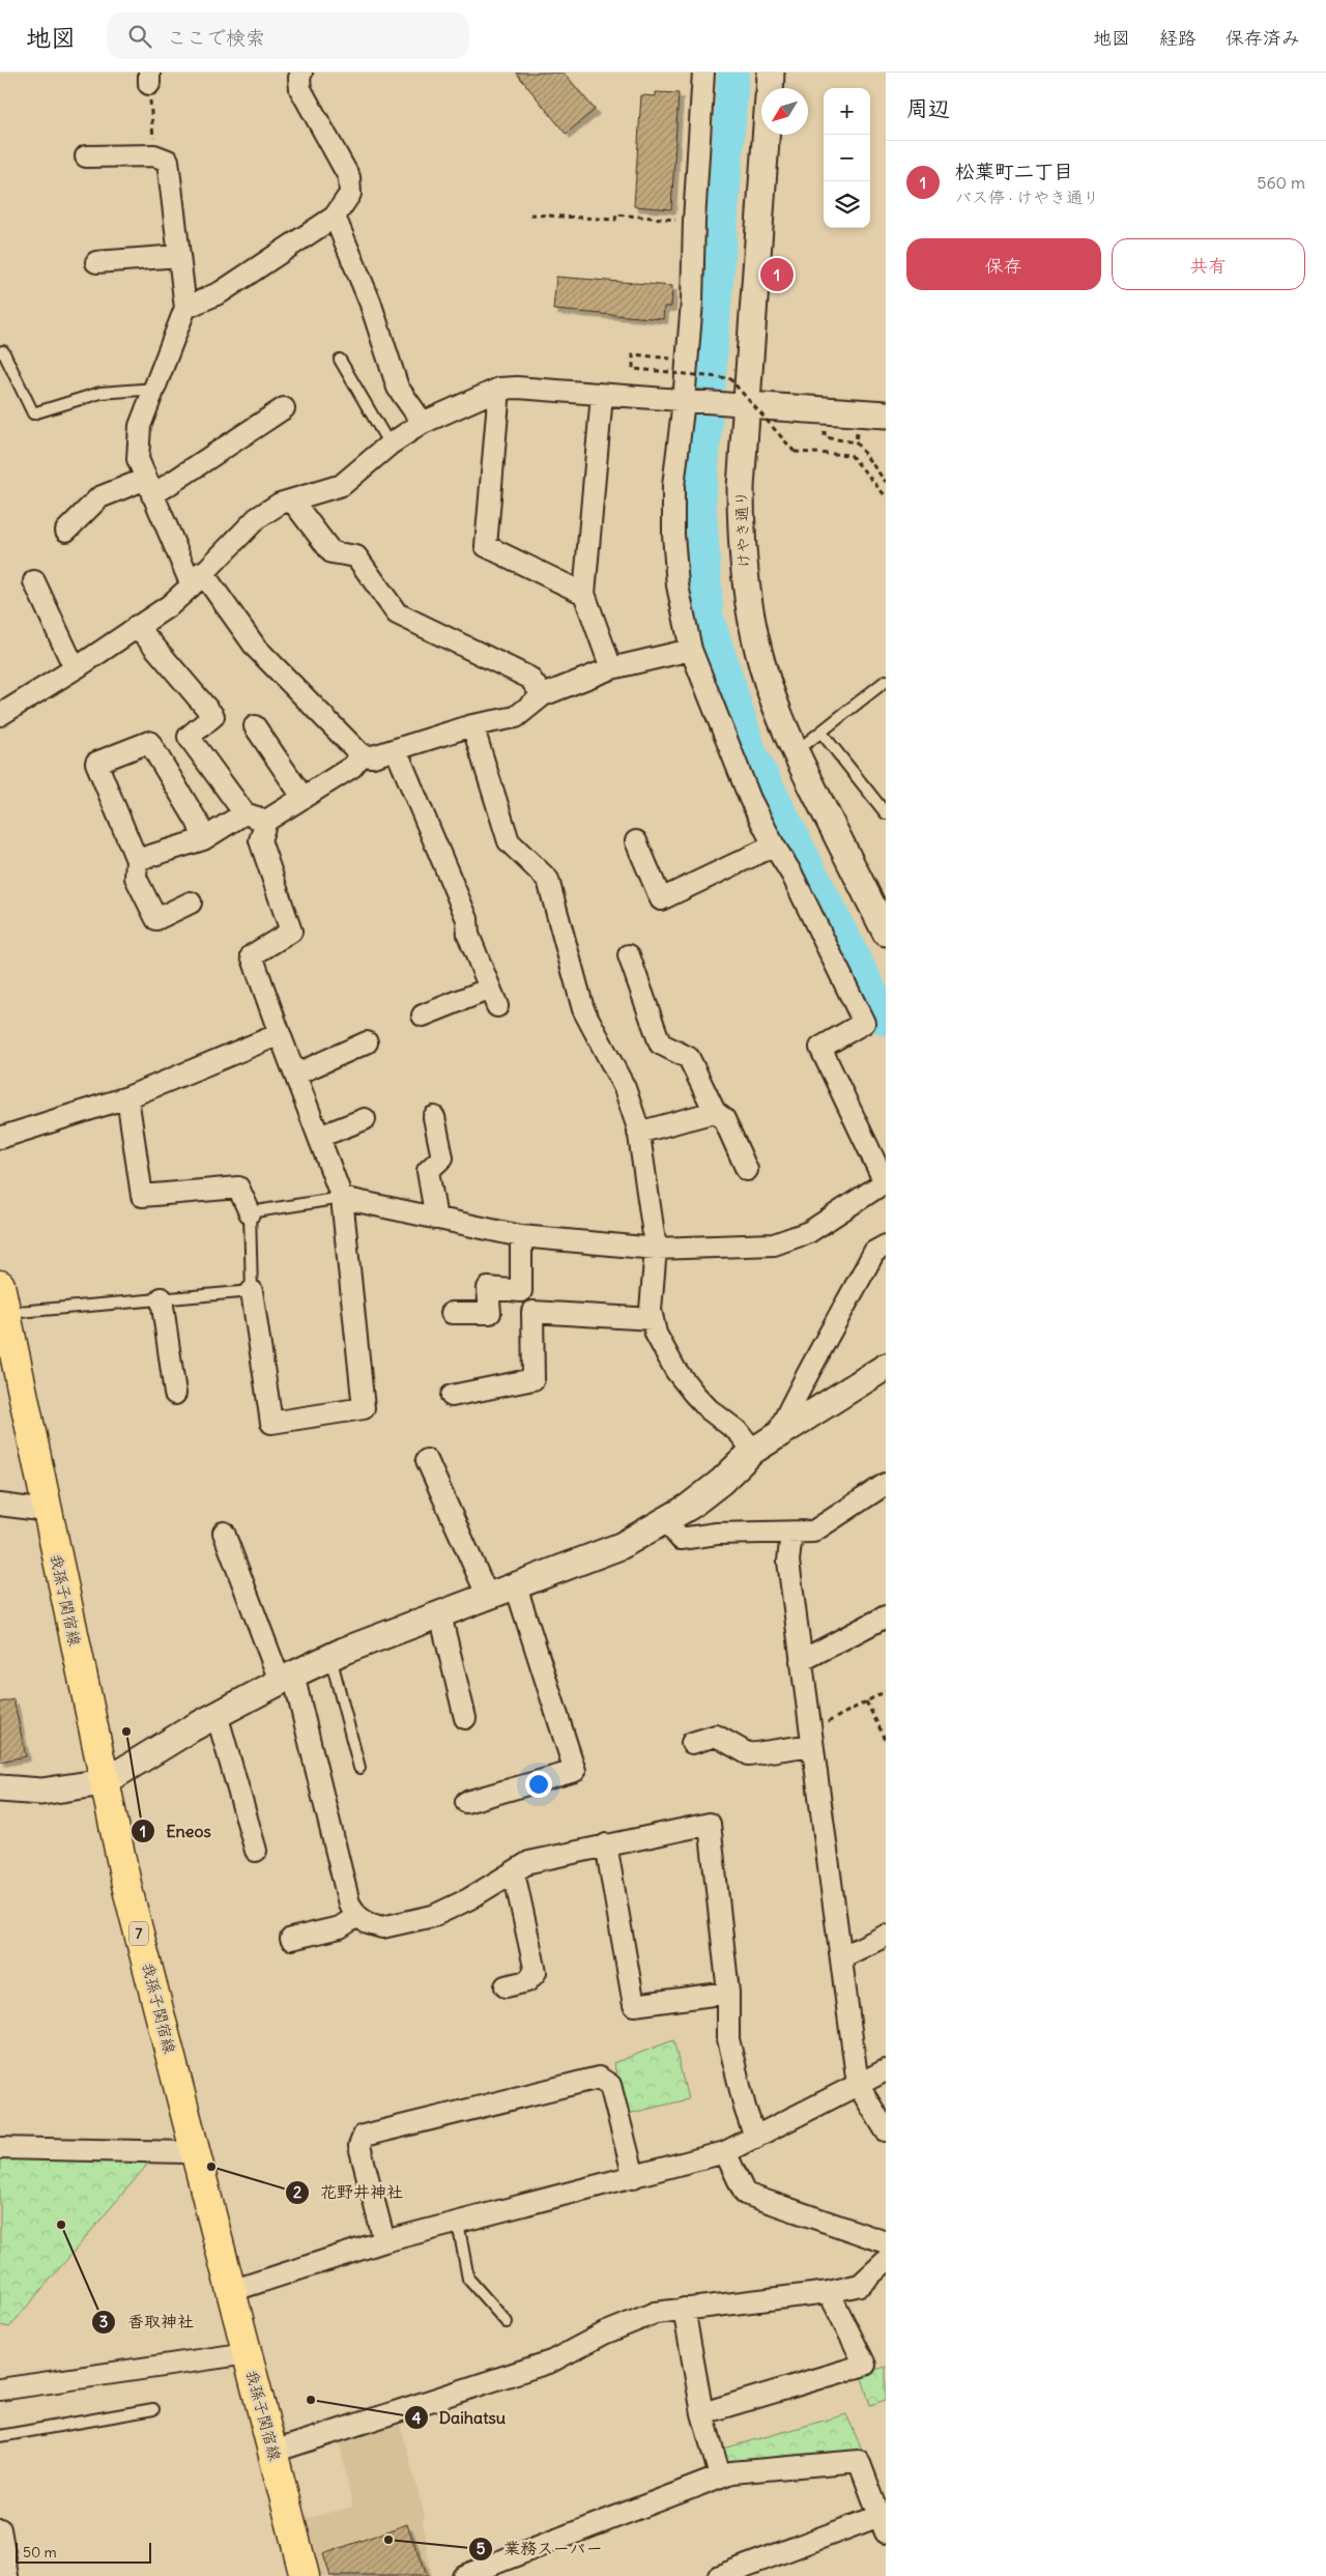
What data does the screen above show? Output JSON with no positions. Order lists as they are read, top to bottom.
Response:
{
  "streets": {
    "main road": ["我孫子関宿線", "7"],
    "street": ["けやき通り"]
  },
  "places": [
    "Eneos",
    "花野井神社",
    "香取神社",
    "Daihatsu",
    "業務スーパー"
  ],
  "scale_bar": "50 m",
  "north": "bottom left",
  "page": {
    "header": "地図",
    "search": "ここで検索",
    "nav": ["地図", "経路", "保存済み"],
    "heading": "周辺",
    "map_buttons": ["+", "−"],
    "list": [
      {
        "mark": "1",
        "name": "松葉町二丁目",
        "note": "バス停 · けやき通り",
        "value": "560 m"
      }
    ],
    "buttons": ["保存", "共有"],
    "pins": "1",
    "scale": "50 m"
  }
}
